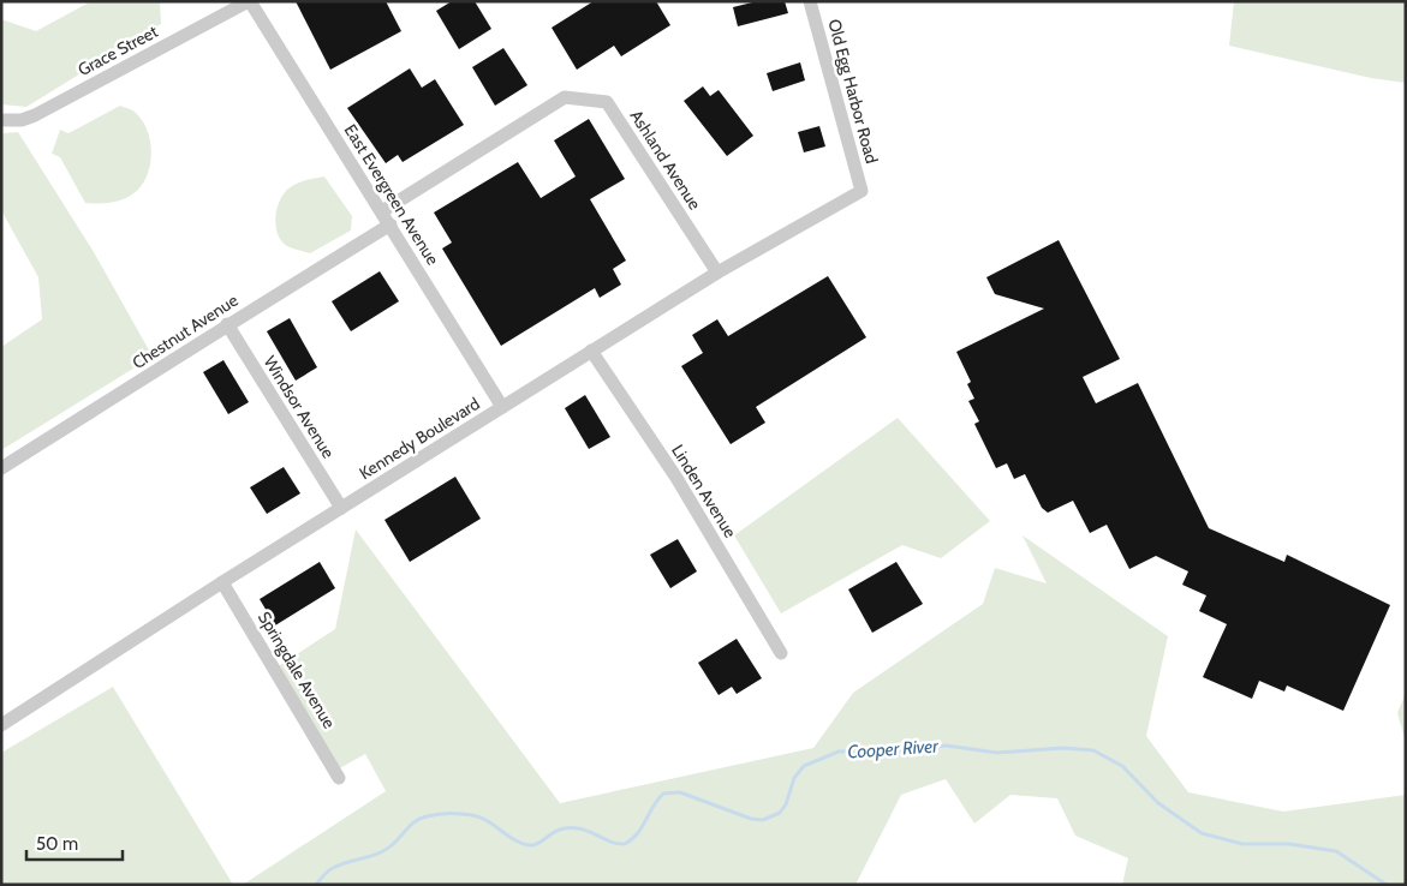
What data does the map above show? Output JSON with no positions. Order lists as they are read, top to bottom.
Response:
{
  "streets": {
    "street": [
      "Grace Street",
      "Old Egg Harbor Road",
      "Ashland Avenue",
      "East Evergreen Avenue",
      "Chestnut Avenue",
      "Windsor Avenue",
      "Kennedy Boulevard",
      "Linden Avenue",
      "Springdale Avenue"
    ]
  },
  "crossings": [
    ["Grace Street", "East Evergreen Avenue"],
    ["Old Egg Harbor Road", "Kennedy Boulevard"],
    ["Ashland Avenue", "East Evergreen Avenue"],
    ["Ashland Avenue", "Kennedy Boulevard"],
    ["East Evergreen Avenue", "Chestnut Avenue"],
    ["East Evergreen Avenue", "Kennedy Boulevard"],
    ["Chestnut Avenue", "Windsor Avenue"],
    ["Windsor Avenue", "Kennedy Boulevard"],
    ["Kennedy Boulevard", "Linden Avenue"],
    ["Kennedy Boulevard", "Springdale Avenue"]
  ],
  "water": ["Cooper River"],
  "scale_bar": "50 m"
}
